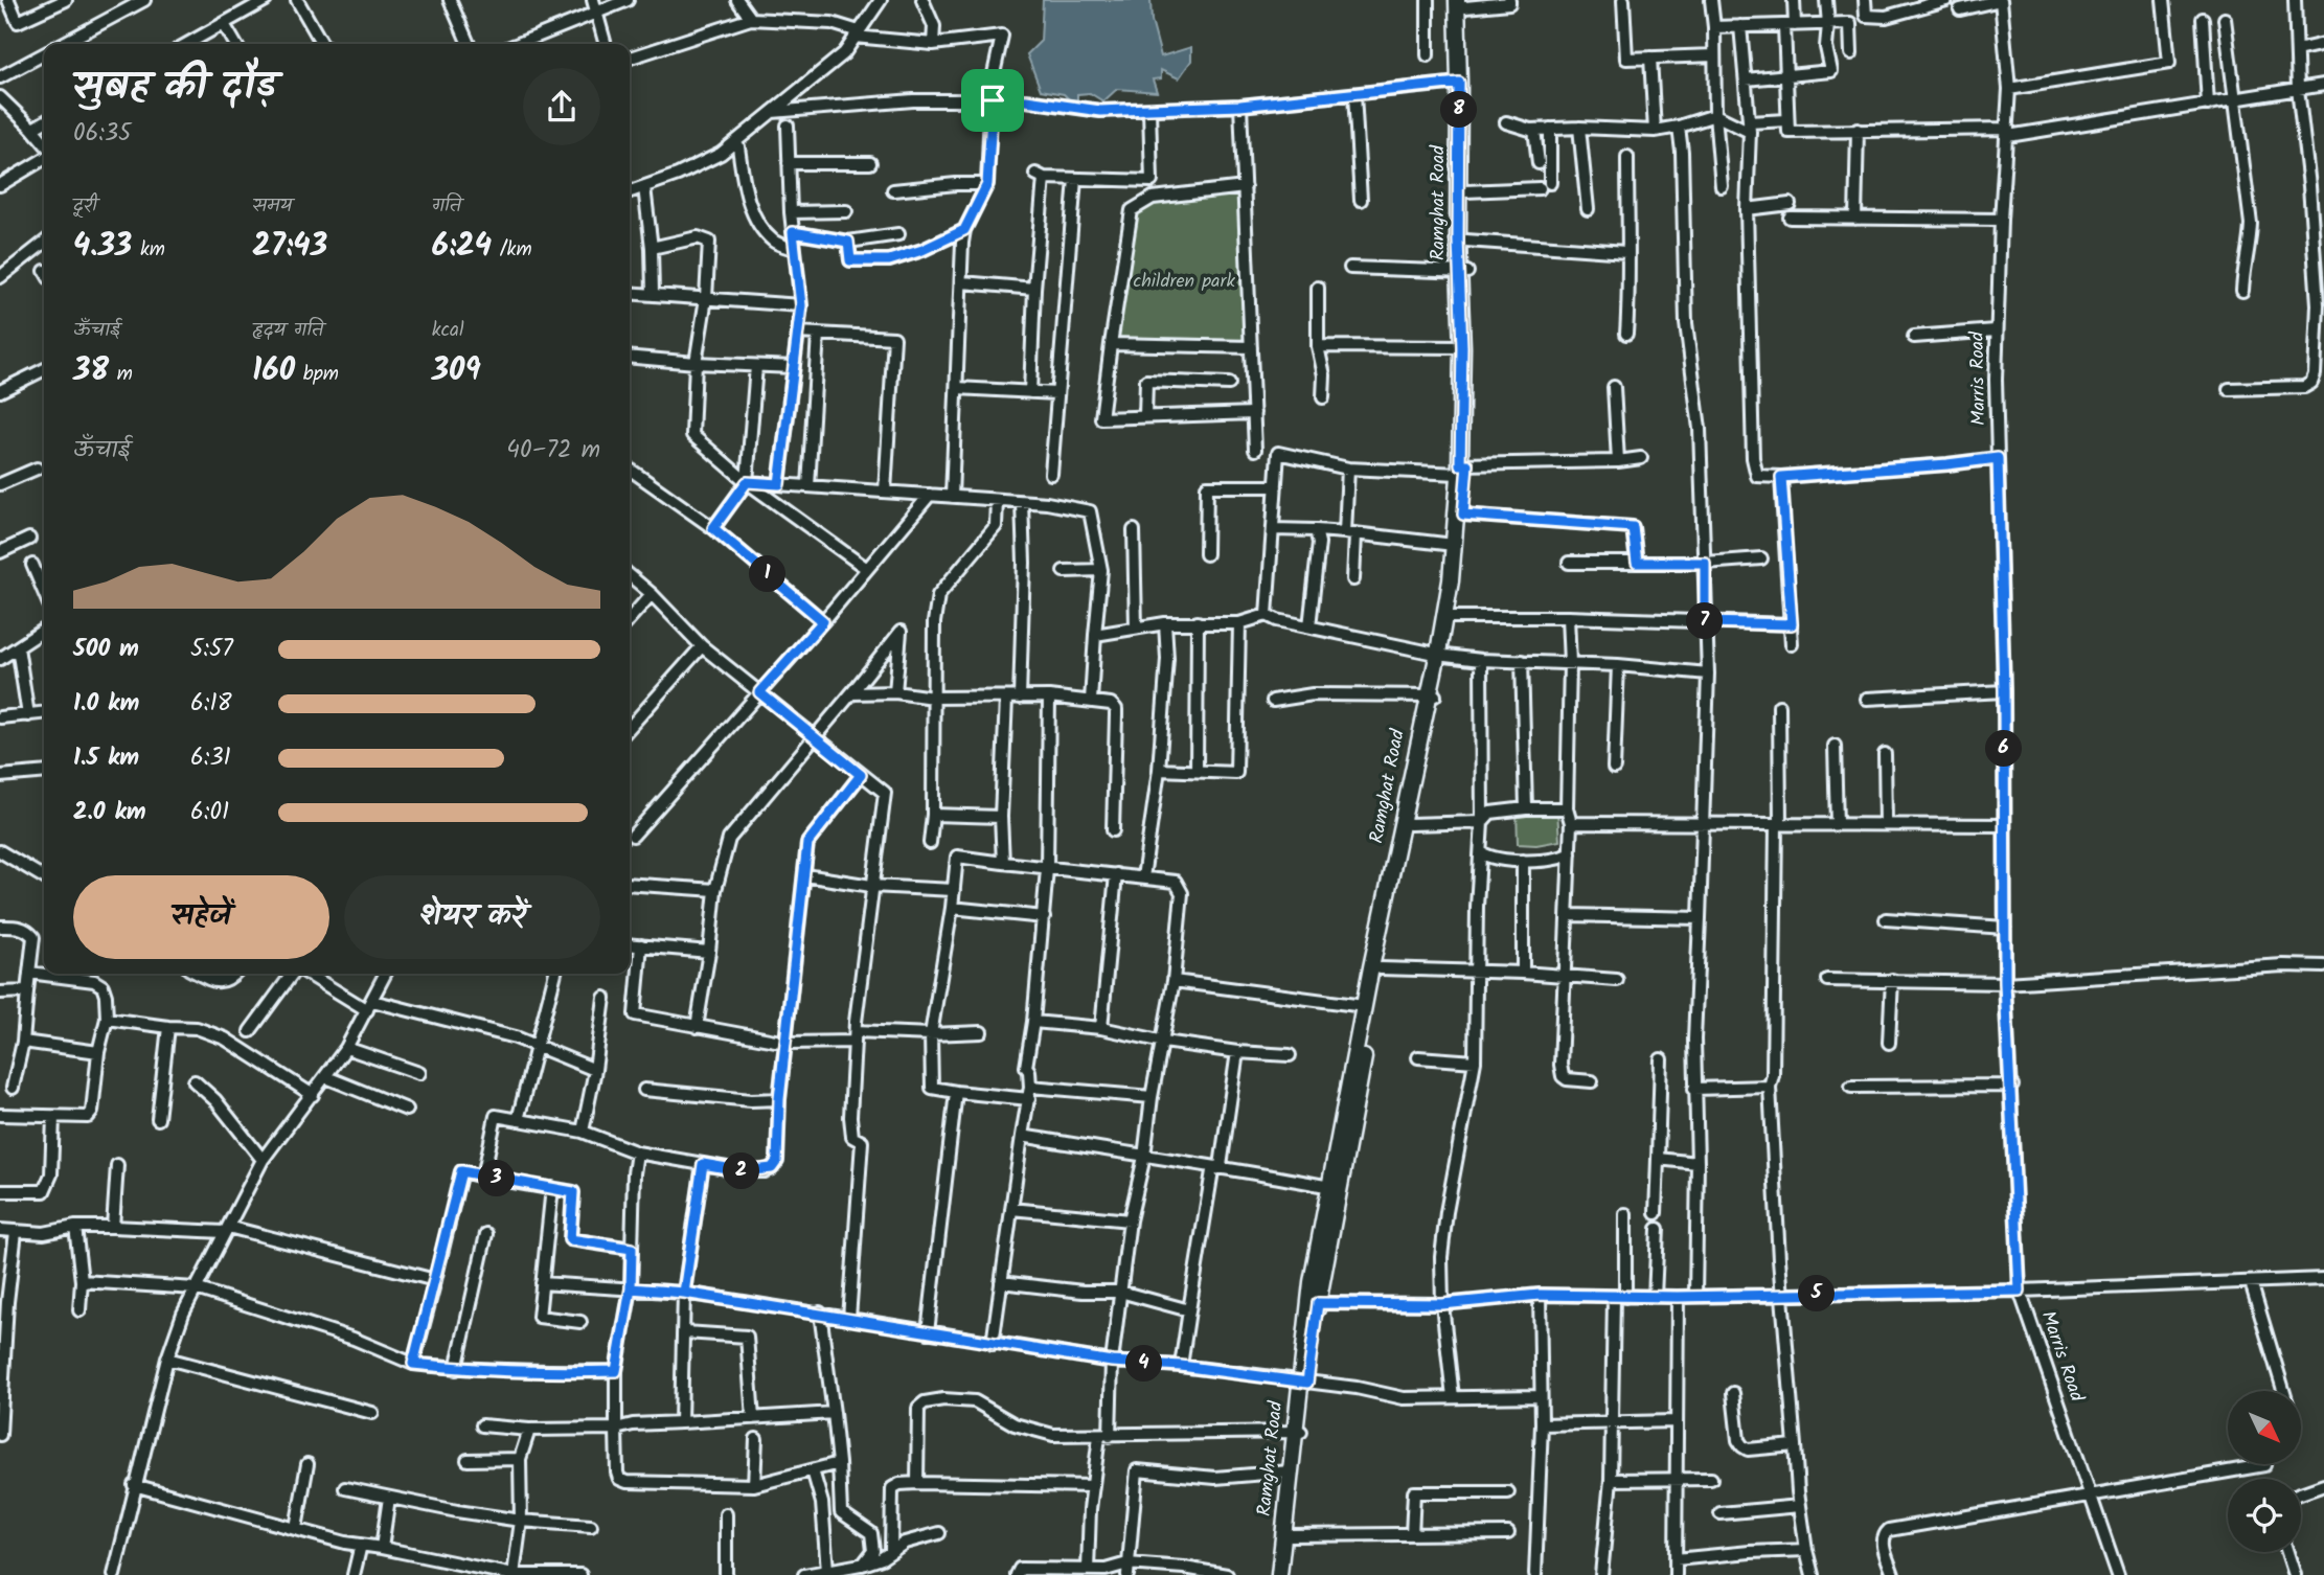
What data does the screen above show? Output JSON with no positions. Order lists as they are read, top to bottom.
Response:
{
  "streets": {
    "main road": ["Ramghat Road"],
    "street": ["Marris Road"]
  },
  "parks": ["children park"],
  "north": "bottom right",
  "page": {
    "heading": ["सुबह की दौड़", "06:35"],
    "pins": [
      "8",
      "1",
      "7",
      "6",
      "2",
      "3",
      "5",
      "4"
    ],
    "stats": [
      ["दूरी", "4.33 km"],
      ["समय", "27:43"],
      ["गति", "6:24 /km"],
      ["ऊँचाई", "38 m"],
      ["हृदय गति", "160 bpm"],
      ["kcal", "309"]
    ],
    "chart": ["ऊँचाई", "40–72 m"],
    "list": [
      {
        "name": "500 m",
        "note": "5:57"
      },
      {
        "name": "1.0 km",
        "note": "6:18"
      },
      {
        "name": "1.5 km",
        "note": "6:31"
      },
      {
        "name": "2.0 km",
        "note": "6:01"
      }
    ],
    "buttons": ["सहेजें", "शेयर करें"]
  }
}
